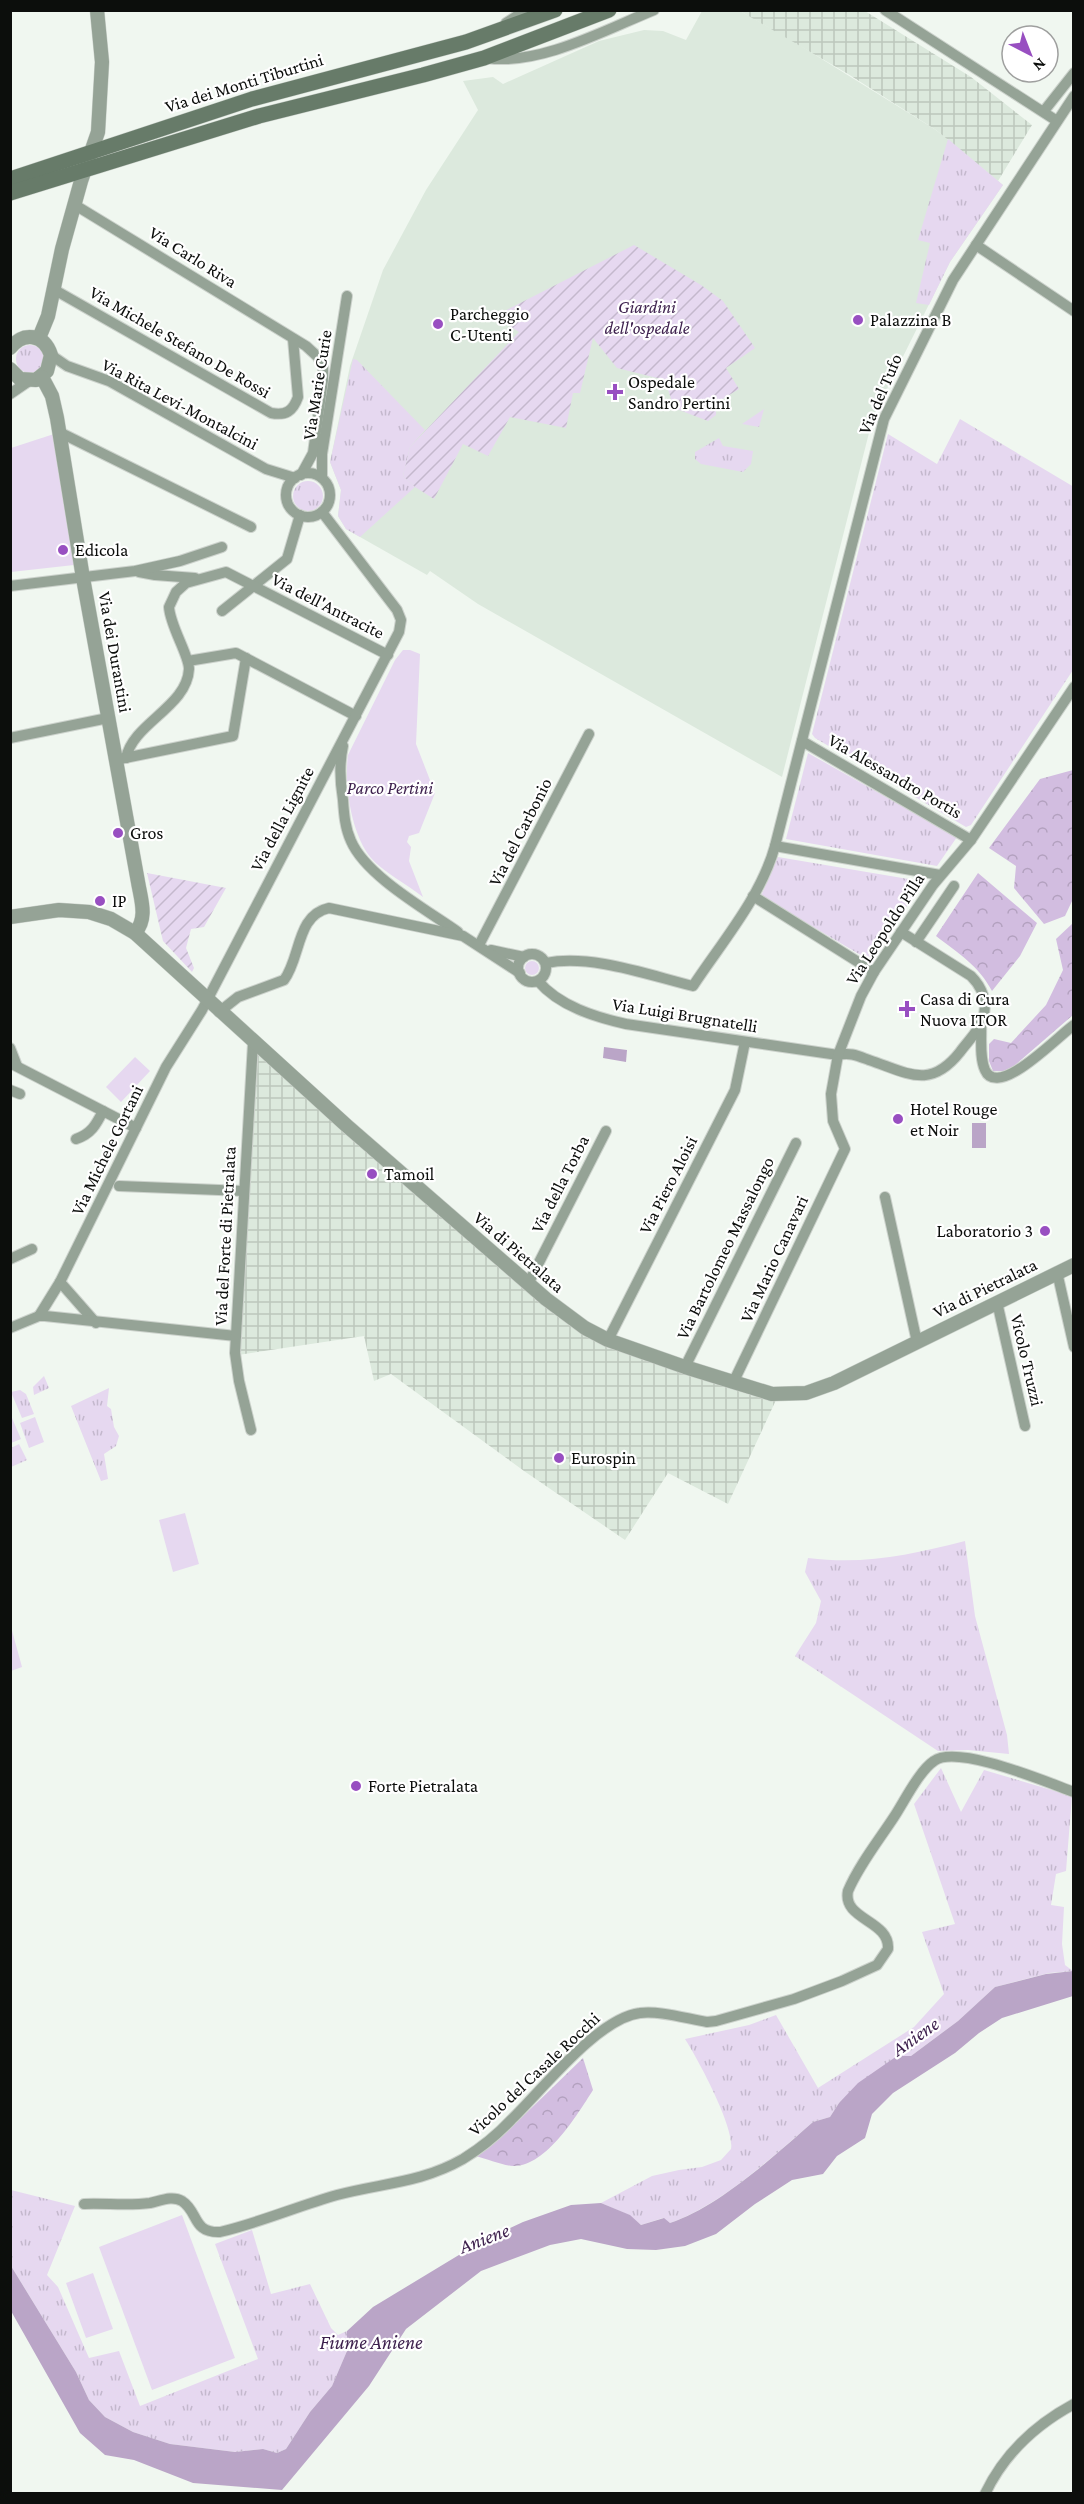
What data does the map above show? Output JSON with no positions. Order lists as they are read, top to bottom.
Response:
{
  "streets": {
    "main road": ["Via dei Monti Tiburtini"],
    "street": [
      "Via Carlo Riva",
      "Via Michele Stefano De Rossi",
      "Via Marie Curie",
      "Via del Tufo",
      "Via Rita Levi-Montalcini",
      "Via dell'Antracite",
      "Via dei Durantini",
      "Via Alessandro Portis",
      "Via della Lignite",
      "Via del Carbonio",
      "Via Leopoldo Pilla",
      "Via Luigi Brugnatelli",
      "Via Michele Gortani",
      "Via della Torba",
      "Via Piero Aloisi",
      "Via del Forte di Pietralata",
      "Via Bartolomeo Massalongo",
      "Via di Pietralata",
      "Via Mario Canavari",
      "Vicolo Truzzi",
      "Vicolo del Casale Rocchi"
    ]
  },
  "crossings": [
    ["Via Carlo Riva", "Via Michele Stefano De Rossi"],
    ["Via Carlo Riva", "Via Marie Curie"],
    ["Via Carlo Riva", "Via Rita Levi-Montalcini"],
    ["Via Carlo Riva", "Via dell'Antracite"],
    ["Via Carlo Riva", "Via della Lignite"],
    ["Via Marie Curie", "Via Rita Levi-Montalcini"],
    ["Via Marie Curie", "Via dell'Antracite"],
    ["Via Marie Curie", "Via della Lignite"],
    ["Via del Tufo", "Via Alessandro Portis"],
    ["Via del Tufo", "Via Luigi Brugnatelli"],
    ["Via Rita Levi-Montalcini", "Via dell'Antracite"],
    ["Via Rita Levi-Montalcini", "Via della Lignite"],
    ["Via dell'Antracite", "Via della Lignite"],
    ["Via dei Durantini", "Via di Pietralata"],
    ["Via Alessandro Portis", "Via Leopoldo Pilla"],
    ["Via della Lignite", "Via Michele Gortani"],
    ["Via della Lignite", "Via di Pietralata"],
    ["Via Leopoldo Pilla", "Via Luigi Brugnatelli"],
    ["Via Leopoldo Pilla", "Via Mario Canavari"],
    ["Via Luigi Brugnatelli", "Via Piero Aloisi"],
    ["Via Michele Gortani", "Via di Pietralata"],
    ["Via della Torba", "Via di Pietralata"],
    ["Via Piero Aloisi", "Via di Pietralata"],
    ["Via del Forte di Pietralata", "Via di Pietralata"],
    ["Via Bartolomeo Massalongo", "Via di Pietralata"],
    ["Via di Pietralata", "Via Mario Canavari"],
    ["Via di Pietralata", "Vicolo Truzzi"]
  ],
  "water": ["Aniene", "Fiume Aniene"],
  "parks": ["Giardini dell'ospedale", "Parco Pertini"],
  "places": {
    "other": [
      "Palazzina B",
      "Parcheggio C-Utenti",
      "Edicola",
      "Gros",
      "IP",
      "Hotel Rouge et Noir",
      "Tamoil",
      "Laboratorio 3",
      "Eurospin",
      "Forte Pietralata"
    ],
    "health": ["Ospedale Sandro Pertini", "Casa di Cura Nuova ITOR"]
  },
  "north": "bottom right"
}
